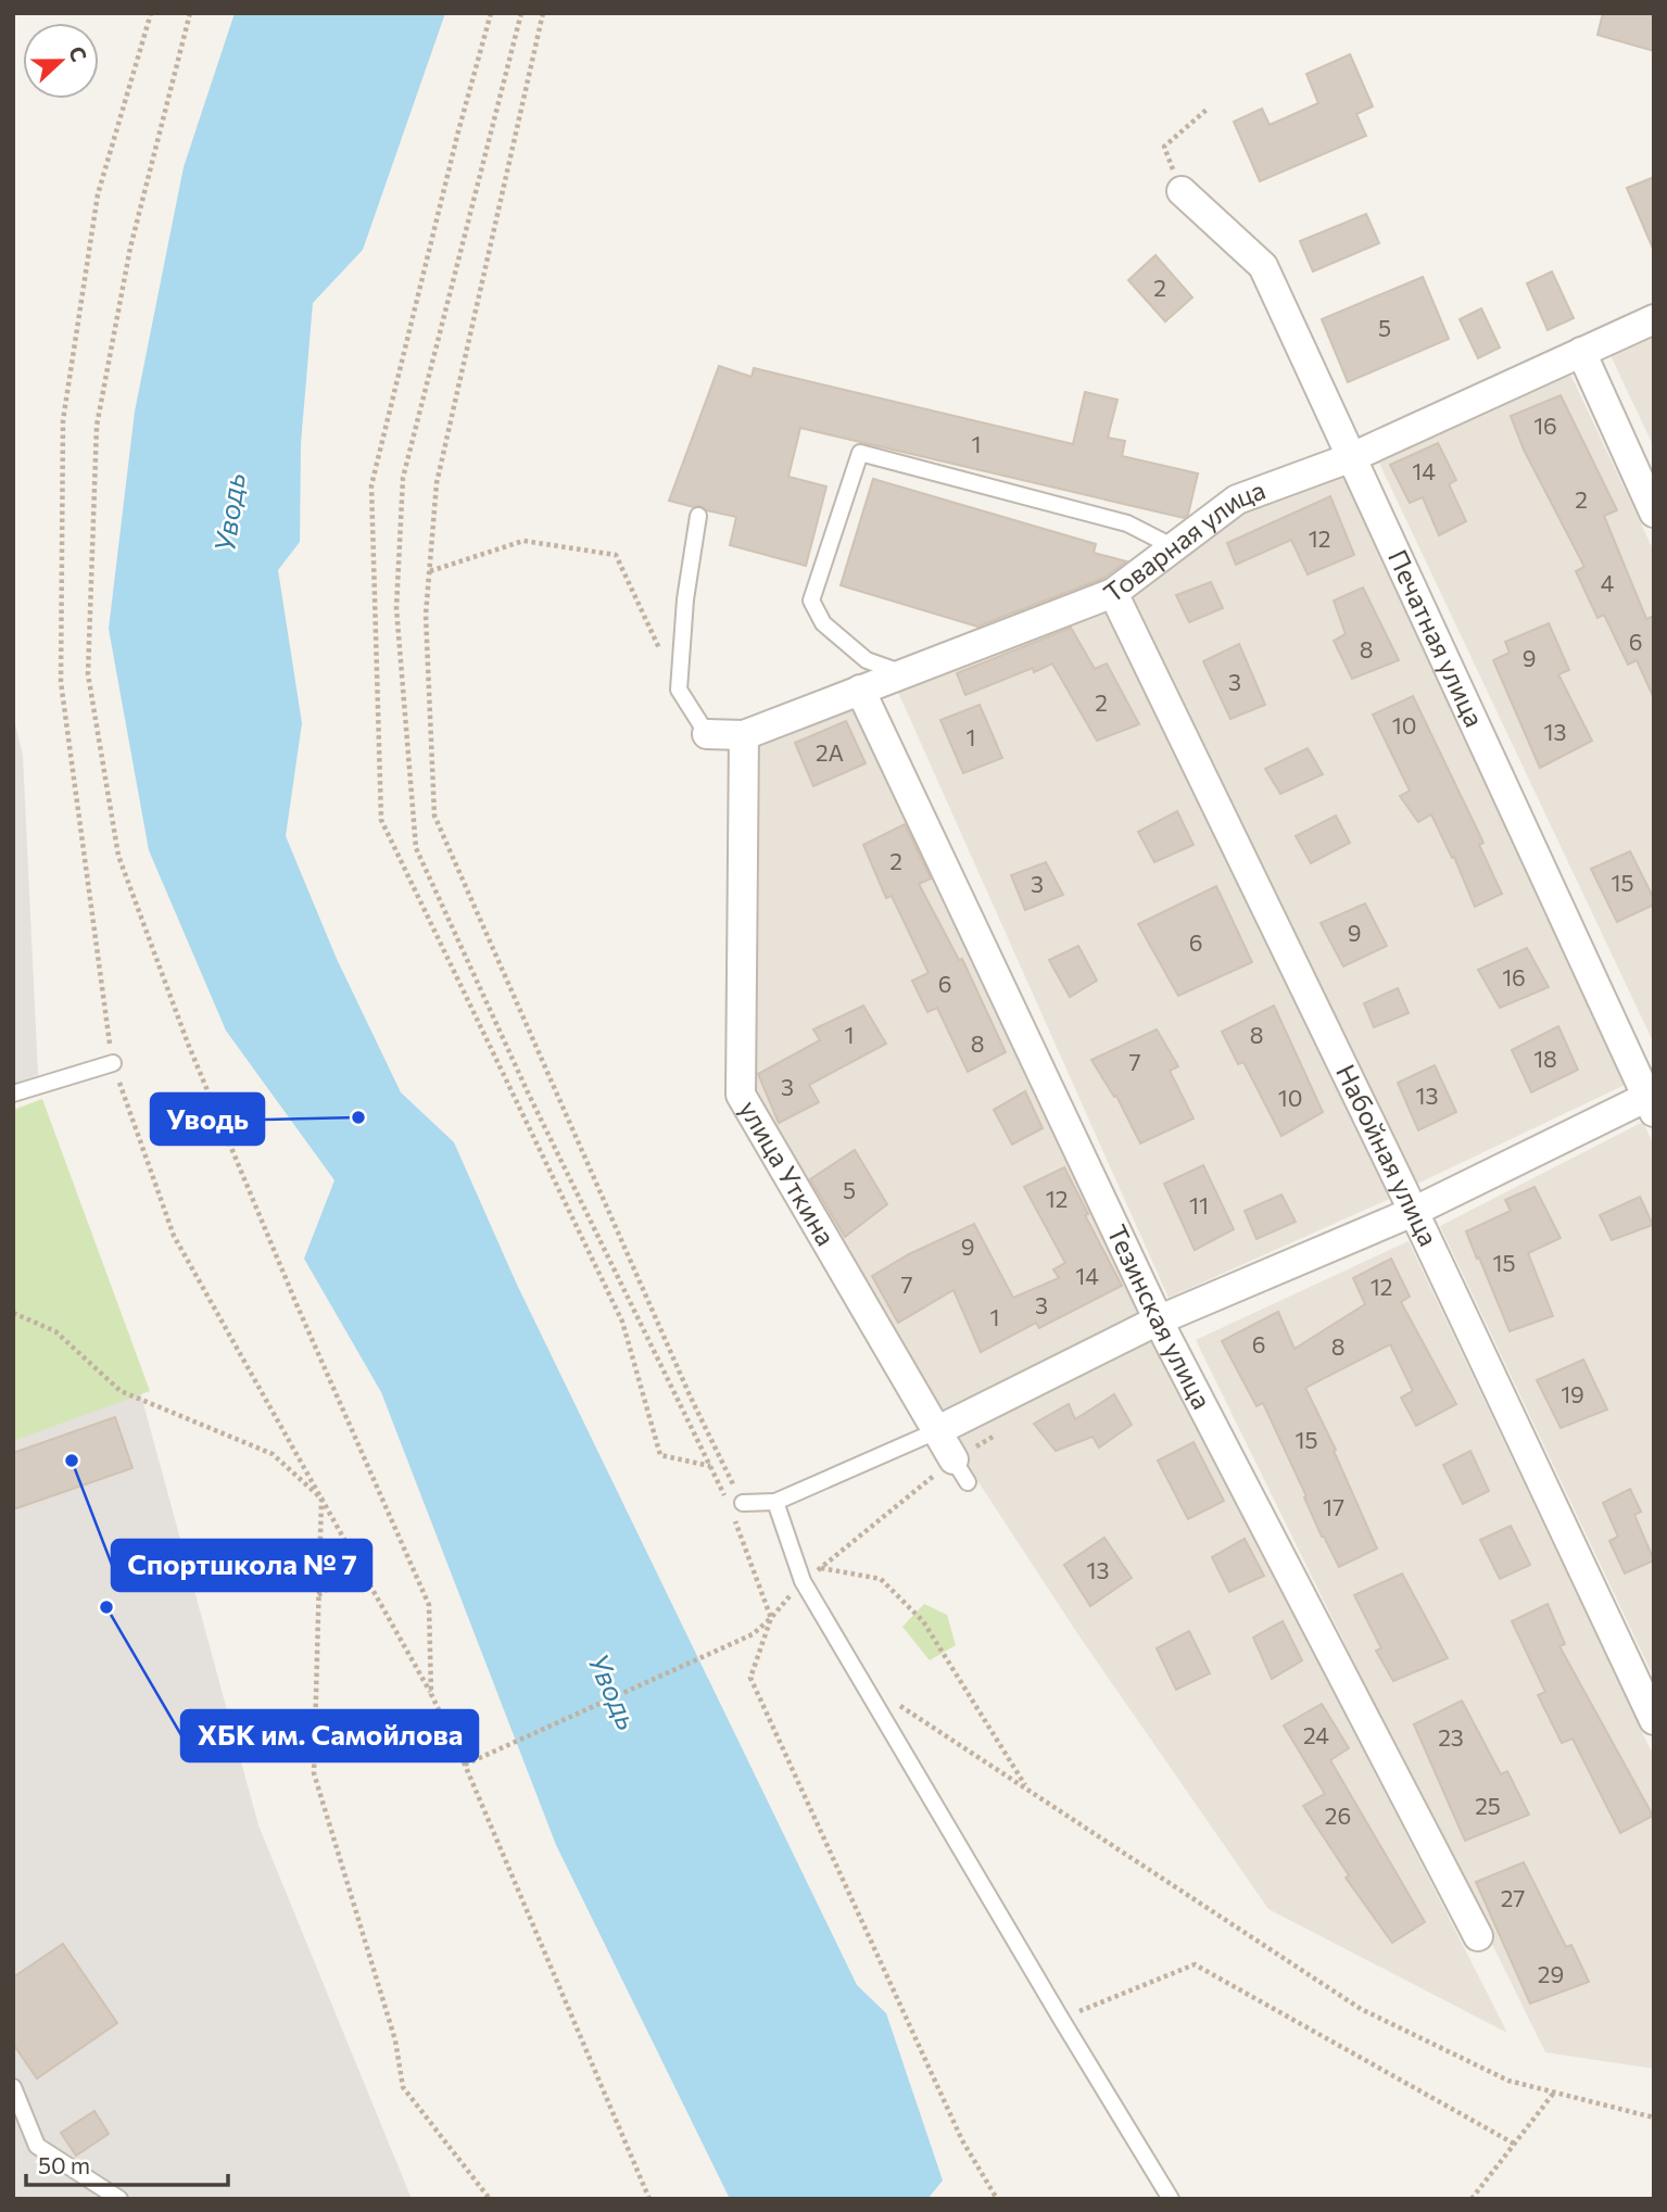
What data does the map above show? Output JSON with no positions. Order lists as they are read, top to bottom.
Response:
{
  "streets": {
    "street": [
      "Товарная улица",
      "Печатная улица",
      "Набойная улица",
      "улица Уткина",
      "Тезинская улица"
    ]
  },
  "crossings": [
    ["Товарная улица", "Печатная улица"],
    ["Товарная улица", "Набойная улица"],
    ["Товарная улица", "улица Уткина"],
    ["Товарная улица", "Тезинская улица"]
  ],
  "water": ["Уводь"],
  "places": ["Уводь", "Спортшкола № 7", "ХБК им. Самойлова"],
  "house_numbers": [
    "2",
    "5",
    "16",
    "1",
    "14",
    "2",
    "12",
    "4",
    "6",
    "8",
    "9",
    "3",
    "2",
    "10",
    "13",
    "1",
    "2А",
    "2",
    "15",
    "3",
    "9",
    "6",
    "16",
    "6",
    "1",
    "8",
    "8",
    "18",
    "7",
    "3",
    "13",
    "10",
    "5",
    "12",
    "11",
    "9",
    "15",
    "14",
    "7",
    "12",
    "3",
    "1",
    "6",
    "8",
    "19",
    "15",
    "17",
    "13",
    "24",
    "23",
    "25",
    "26",
    "27",
    "29"
  ],
  "scale_bar": "50 m",
  "north": "right"
}
